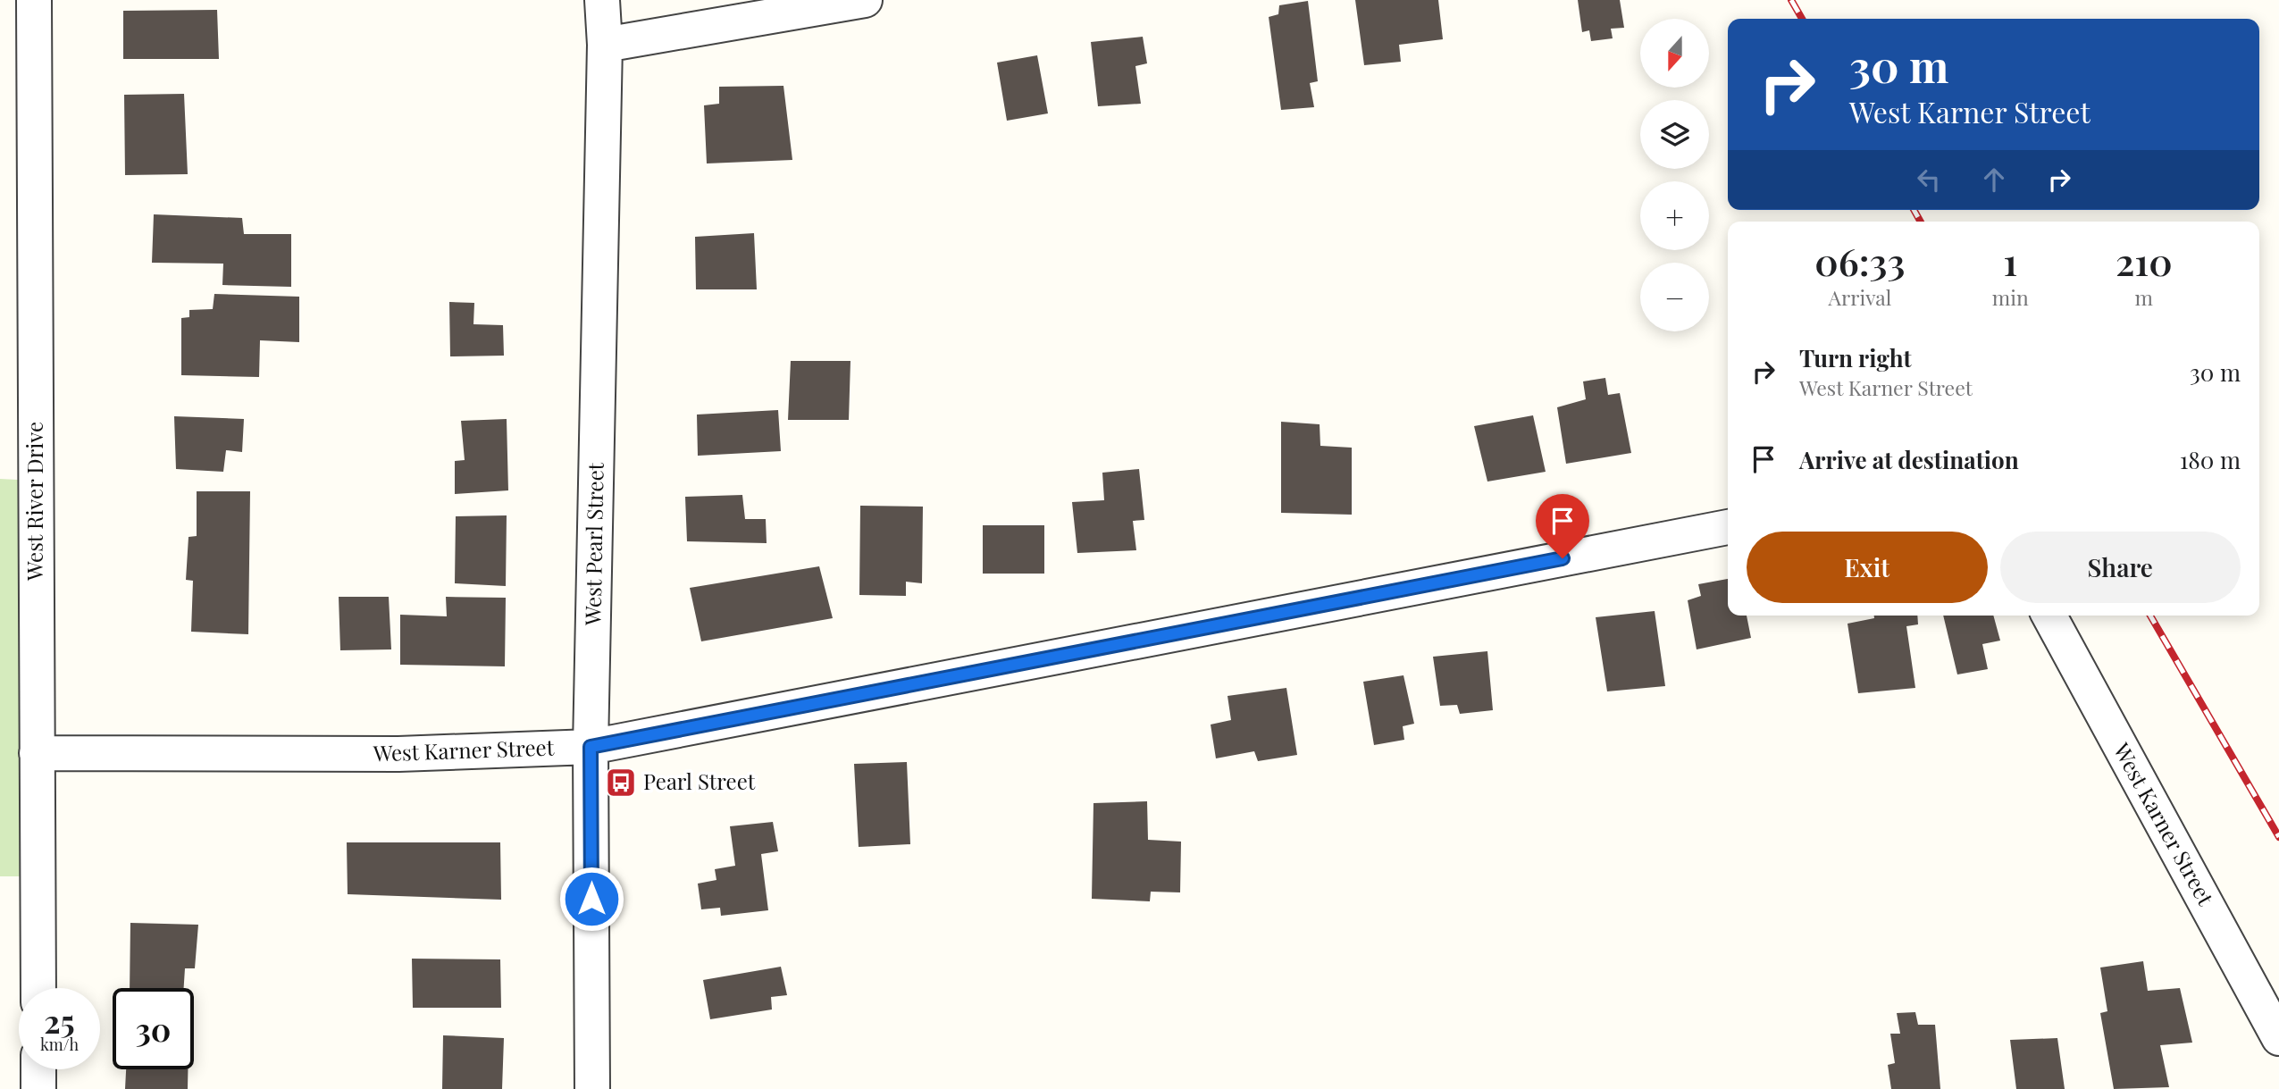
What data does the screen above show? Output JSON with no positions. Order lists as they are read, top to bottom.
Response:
{
  "streets": {
    "street": ["West River Drive", "West Pearl Street", "West Karner Street"]
  },
  "crossings": [
    ["West River Drive", "West Karner Street"],
    ["West Pearl Street", "West Karner Street"]
  ],
  "places": {
    "bus stop": ["Pearl Street"]
  },
  "north": "bottom",
  "page": {
    "map_buttons": ["+", "−"],
    "turn": ["30 m", "West Karner Street"],
    "eta": [
      "06:33",
      "Arrival",
      "1",
      "min",
      "210",
      "m"
    ],
    "list": [
      {
        "name": "Turn right",
        "note": "West Karner Street",
        "value": "30 m"
      },
      {
        "name": "Arrive at destination",
        "value": "180 m"
      }
    ],
    "buttons": ["Exit", "Share"],
    "speed": "25 km/h",
    "limit": "30"
  }
}
